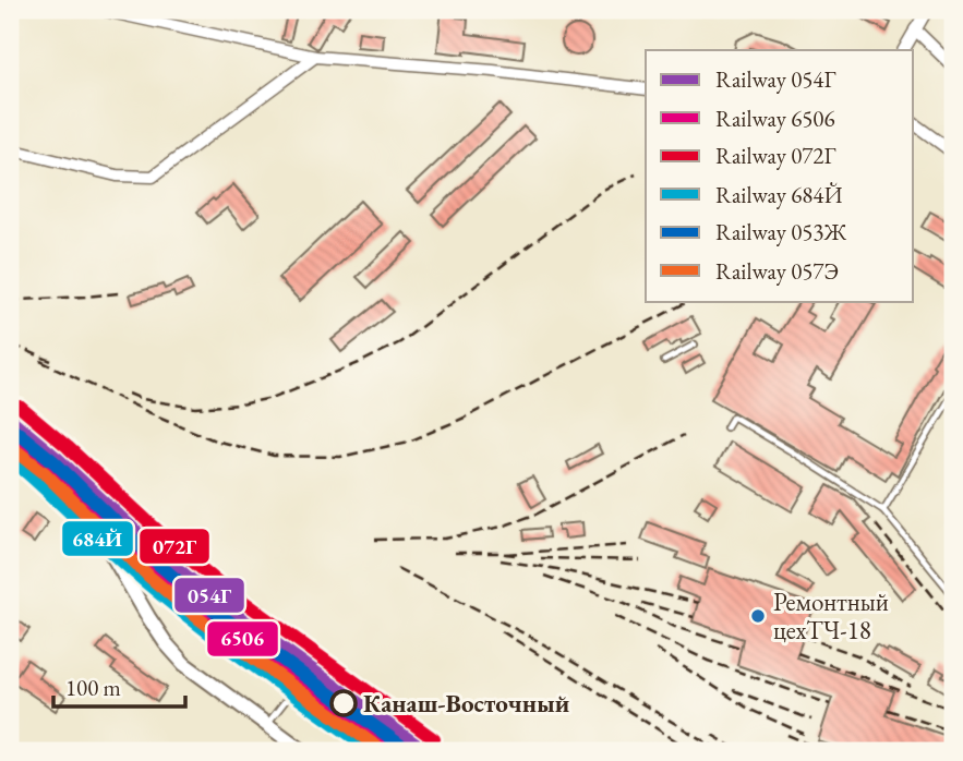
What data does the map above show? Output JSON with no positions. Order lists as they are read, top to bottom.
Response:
{
  "places": ["Ремонтный цехТЧ-18", "Канаш-Восточный"],
  "lines": [
    "rail line 072Г",
    "rail line 054Г",
    "rail line 053Ж",
    "rail line 6506",
    "rail line 057Э",
    "rail line 684Й"
  ],
  "legend": [
    "Railway 054Г",
    "Railway 6506",
    "Railway 072Г",
    "Railway 684Й",
    "Railway 053Ж",
    "Railway 057Э"
  ],
  "scale_bar": "100 m"
}
